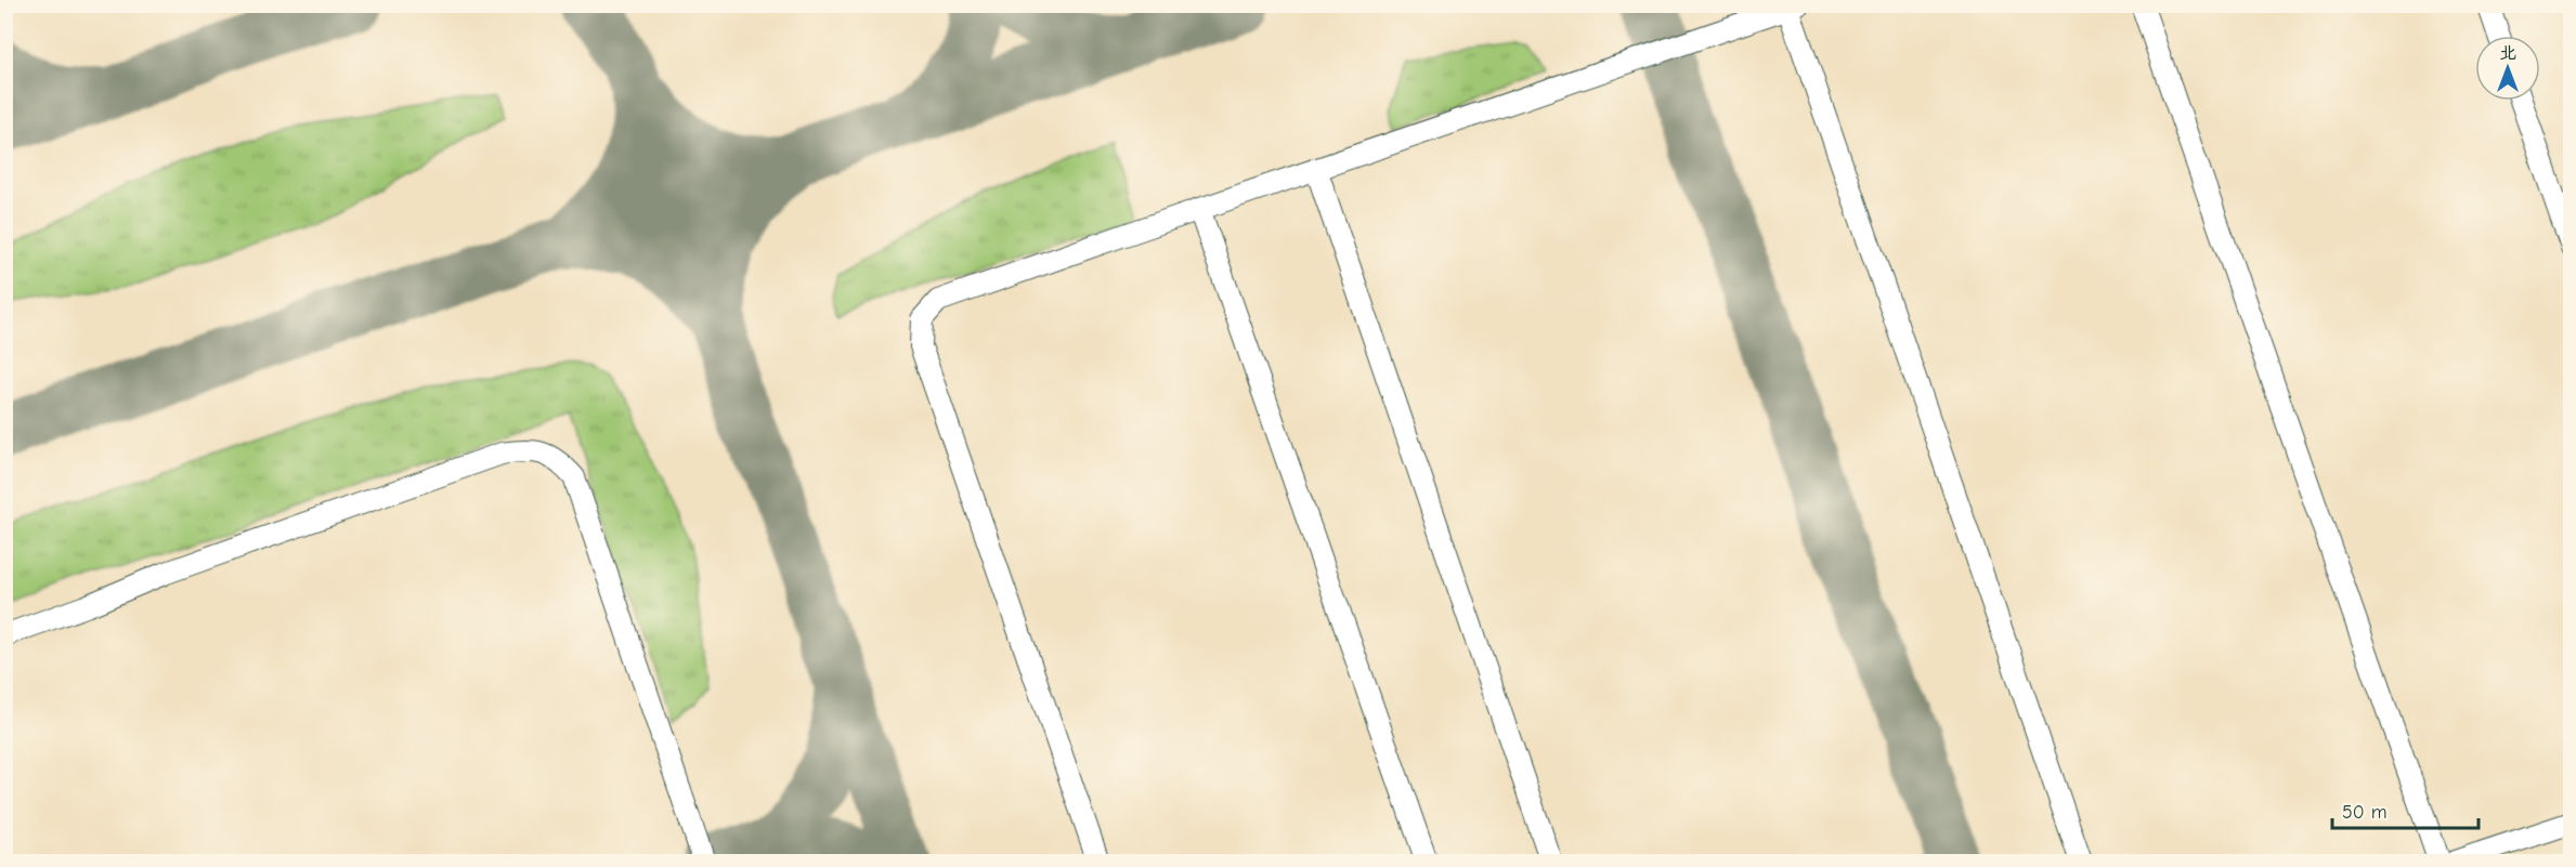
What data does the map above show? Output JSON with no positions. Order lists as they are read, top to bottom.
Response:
{
  "scale_bar": "50 m",
  "north": "top"
}
